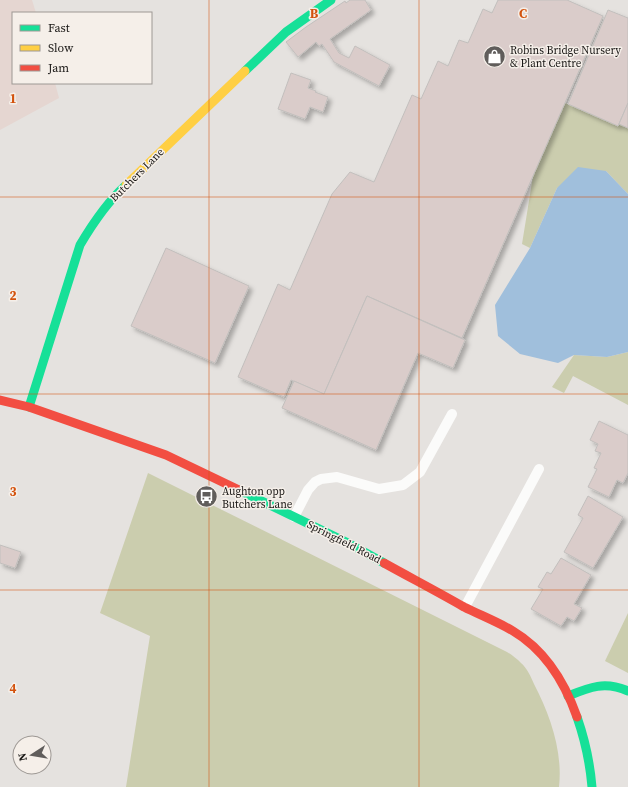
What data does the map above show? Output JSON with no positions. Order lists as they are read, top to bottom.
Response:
{
  "streets": {
    "street": ["Butchers Lane", "Springfield Road"]
  },
  "crossings": [
    ["Butchers Lane", "Springfield Road"]
  ],
  "places": {
    "shop": ["Robins Bridge Nursery & Plant Centre"],
    "bus stop": ["Aughton opp Butchers Lane"]
  },
  "legend": ["Fast", "Slow", "Jam"],
  "north": "left",
  "grid": {
    "columns": ["B", "C"],
    "rows": [
      "1",
      "2",
      "3",
      "4"
    ]
  }
}
